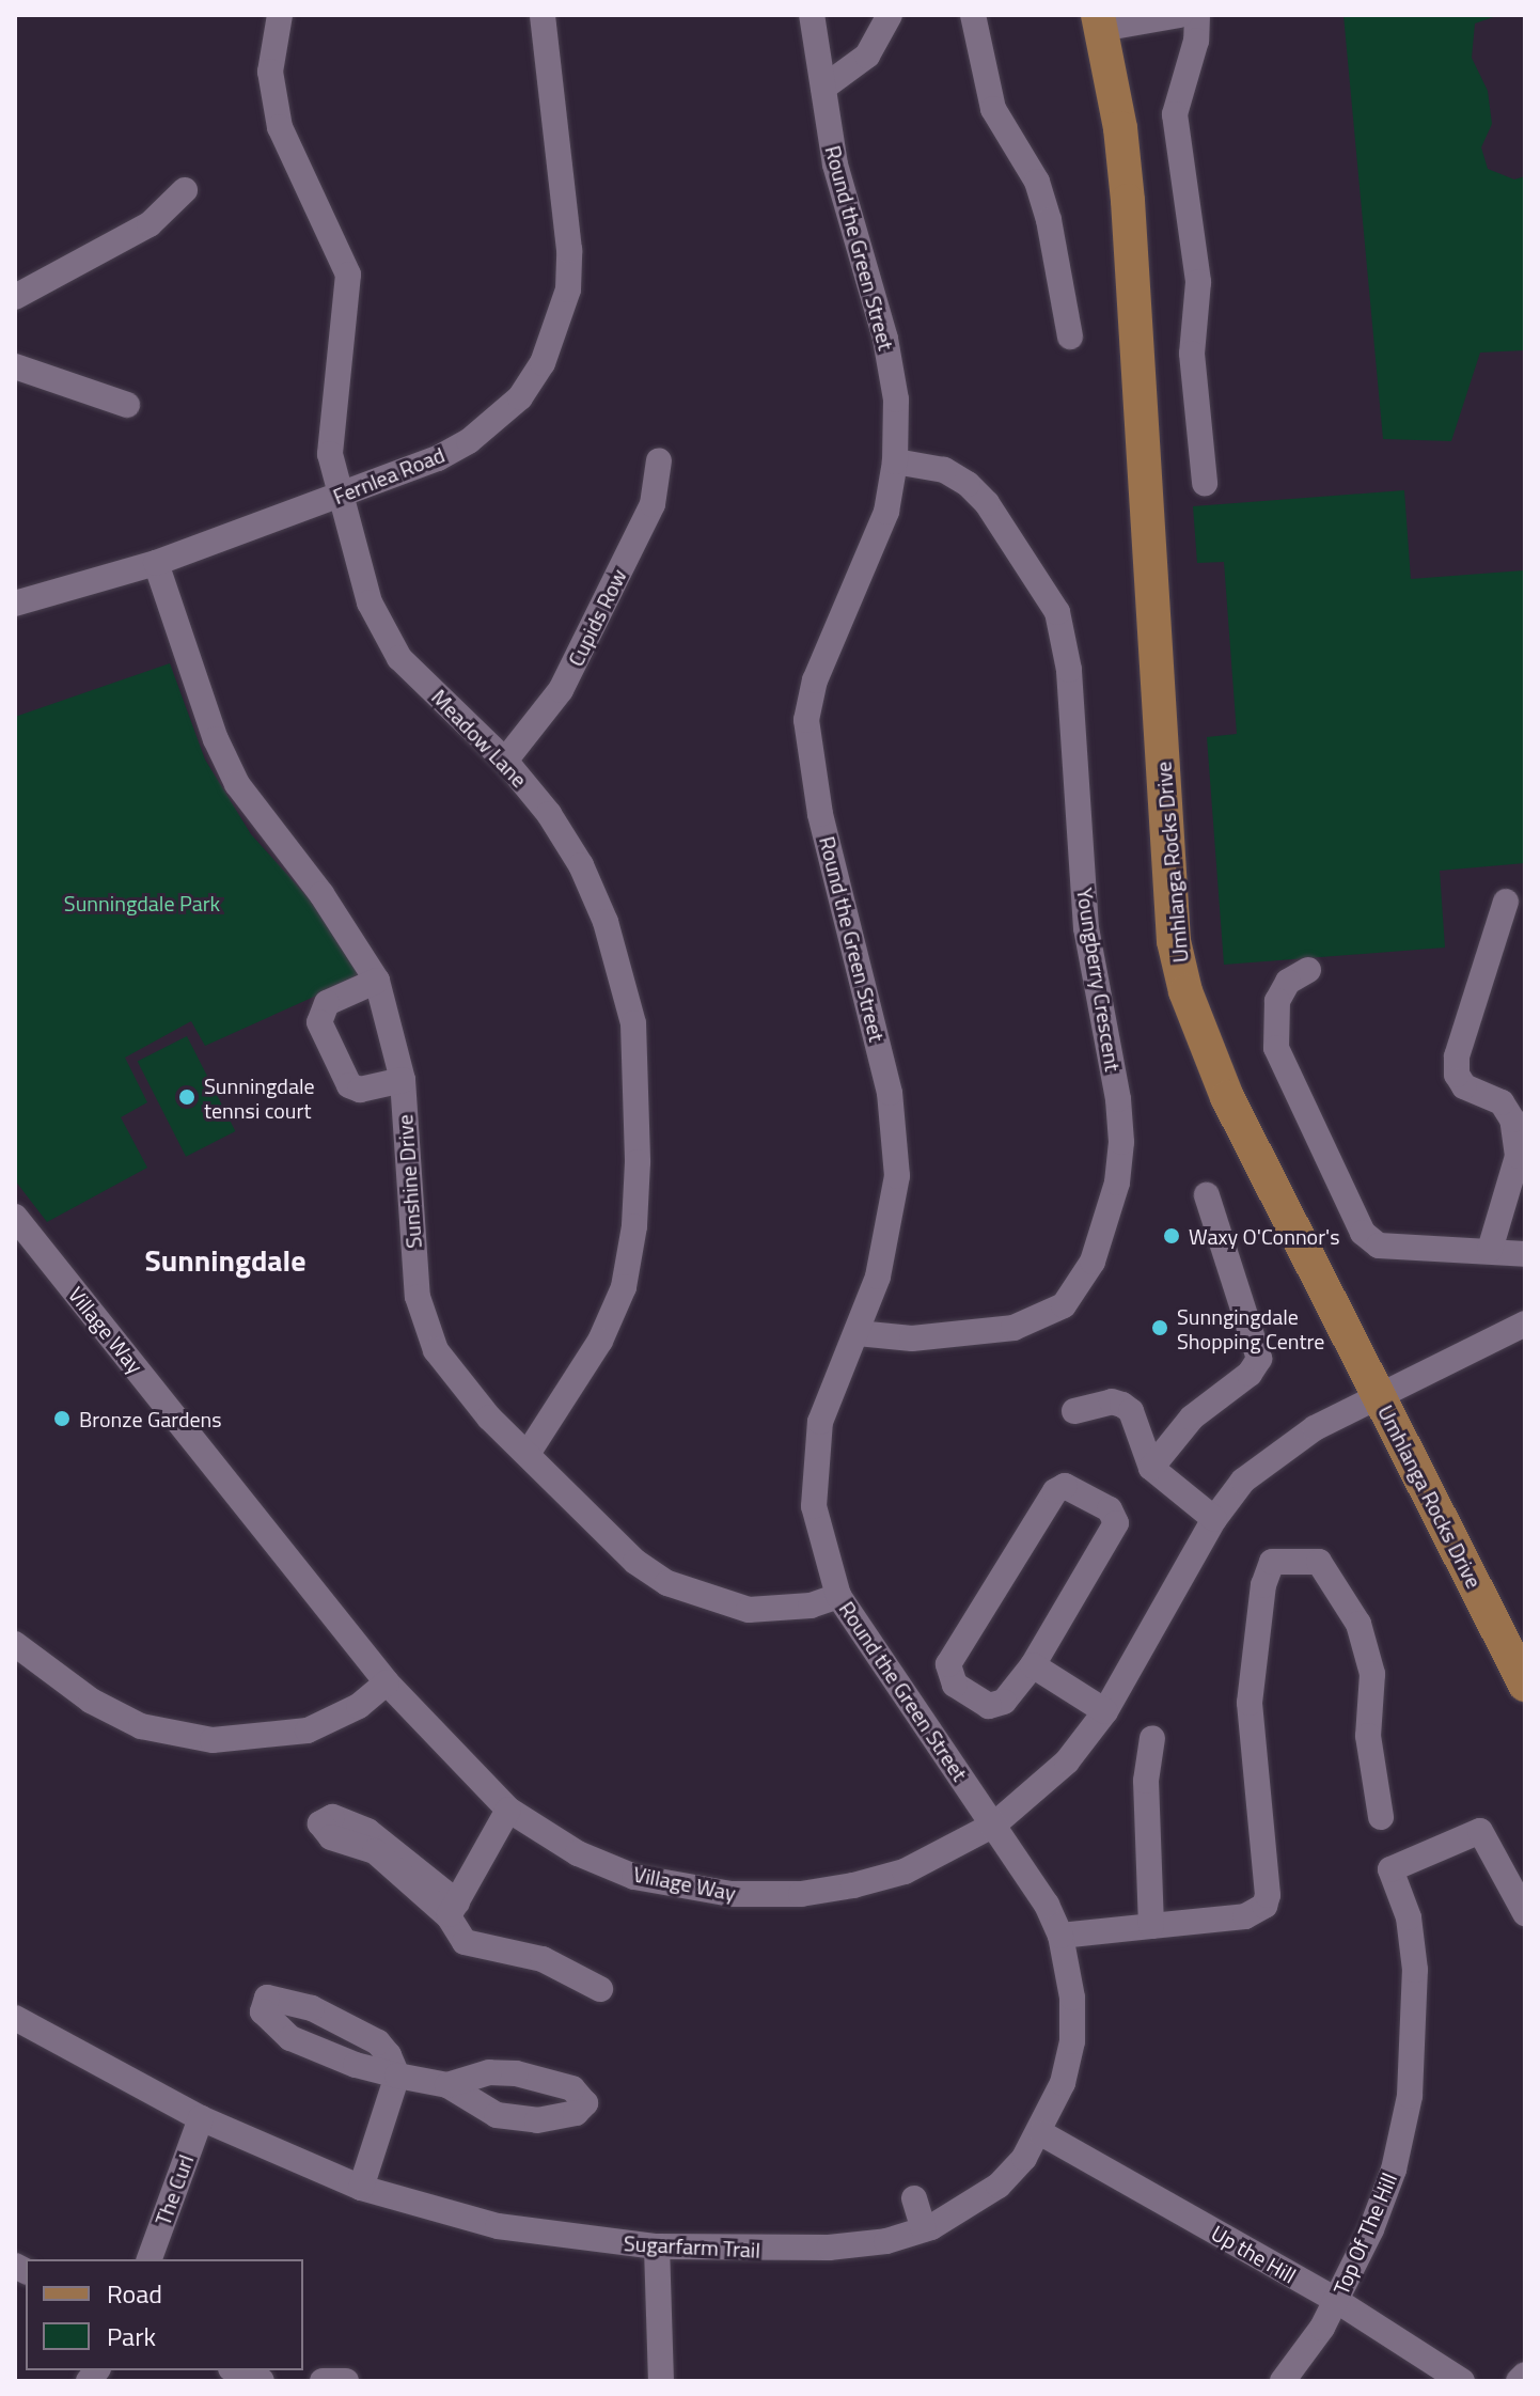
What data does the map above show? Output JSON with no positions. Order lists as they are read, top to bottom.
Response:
{
  "streets": {
    "main road": ["Umhlanga Rocks Drive"],
    "street": [
      "Round the Green Street",
      "Fernlea Road",
      "Cupids Row",
      "Meadow Lane",
      "Youngberry Crescent",
      "Sunshine Drive",
      "Village Way",
      "The Curl",
      "Top Of The Hill",
      "Sugarfarm Trail",
      "Up the Hill"
    ]
  },
  "crossings": [
    ["Round the Green Street", "Youngberry Crescent"],
    ["Round the Green Street", "Sunshine Drive"],
    ["Round the Green Street", "Village Way"],
    ["Round the Green Street", "Sugarfarm Trail"],
    ["Fernlea Road", "Meadow Lane"],
    ["Fernlea Road", "Sunshine Drive"],
    ["Cupids Row", "Meadow Lane"],
    ["Meadow Lane", "Sunshine Drive"],
    ["Umhlanga Rocks Drive", "Village Way"],
    ["Village Way", "Sugarfarm Trail"],
    ["The Curl", "Sugarfarm Trail"],
    ["Top Of The Hill", "Up the Hill"],
    ["Sugarfarm Trail", "Up the Hill"]
  ],
  "districts": ["Sunningdale"],
  "parks": ["Sunningdale Park"],
  "places": [
    "Sunningdale tennsi court",
    "Waxy O'Connor's",
    "Sunngingdale Shopping Centre",
    "Bronze Gardens"
  ],
  "legend": ["Road", "Park"]
}
